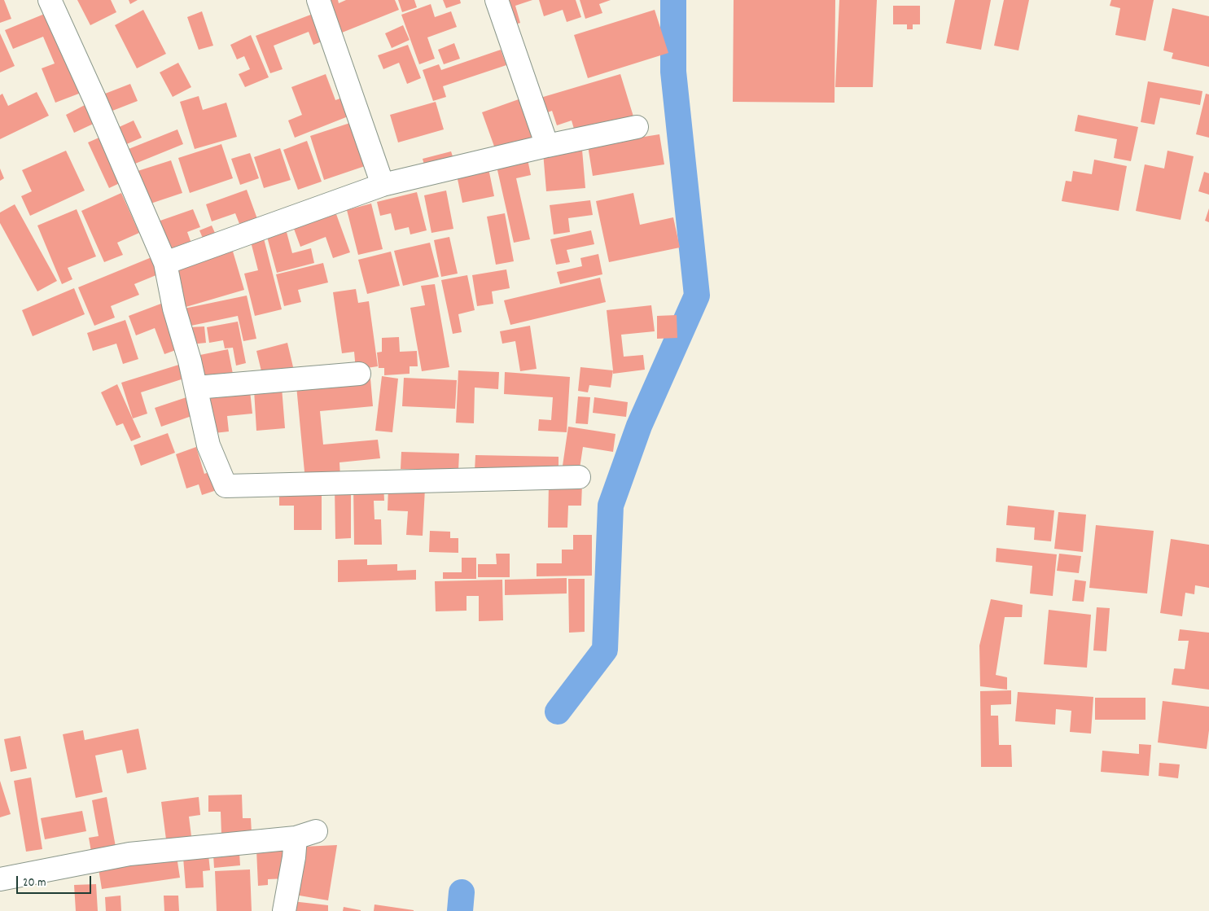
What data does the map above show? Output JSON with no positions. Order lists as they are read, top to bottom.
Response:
{
  "scale_bar": "20 m"
}
